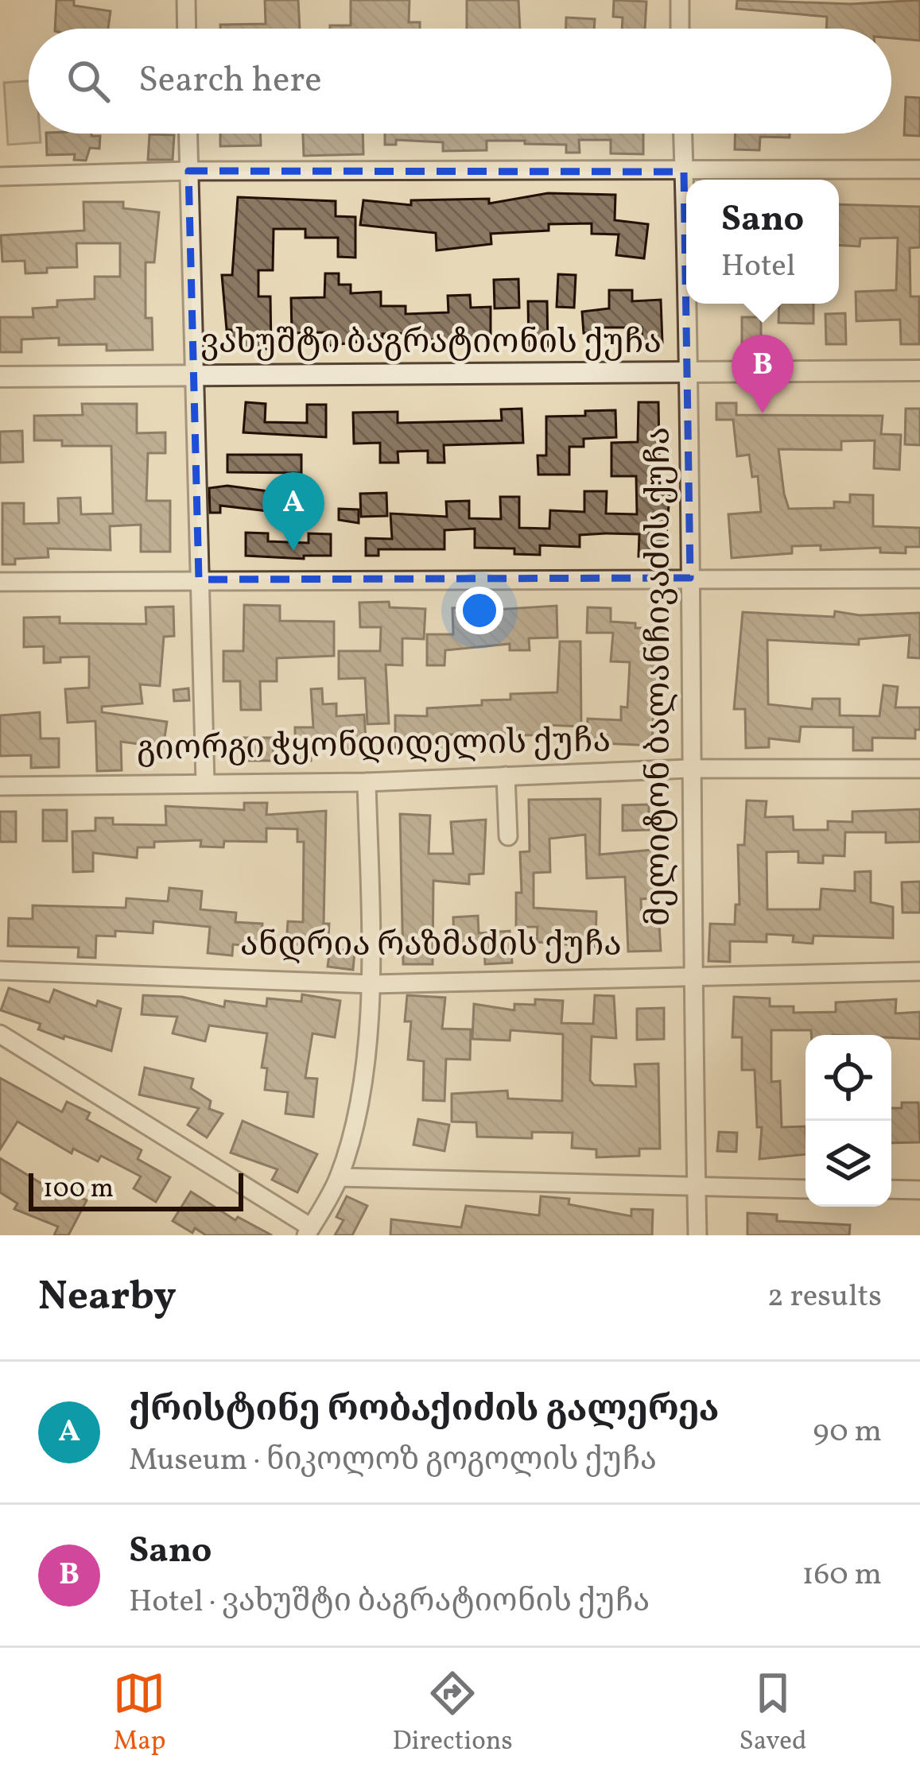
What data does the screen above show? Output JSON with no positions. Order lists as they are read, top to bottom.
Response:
{
  "streets": {
    "street": [
      "ვახუშტი ბაგრატიონის ქუჩა",
      "მელიტონ ბალანჩივაძის ქუჩა",
      "გიორგი ჭყონდიდელის ქუჩა",
      "ანდრია რაზმაძის ქუჩა"
    ]
  },
  "crossings": [
    ["ვახუშტი ბაგრატიონის ქუჩა", "მელიტონ ბალანჩივაძის ქუჩა"],
    ["მელიტონ ბალანჩივაძის ქუჩა", "გიორგი ჭყონდიდელის ქუჩა"],
    ["მელიტონ ბალანჩივაძის ქუჩა", "ანდრია რაზმაძის ქუჩა"]
  ],
  "scale_bar": "100 m",
  "page": {
    "search": "Search here",
    "popup": ["Sano", "Hotel"],
    "pins": ["B", "A"],
    "scale": "100 m",
    "heading": ["Nearby", "2 results"],
    "list": [
      {
        "mark": "A",
        "name": "ქრისტინე რობაქიძის გალერეა",
        "note": "Museum · ნიკოლოზ გოგოლის ქუჩა",
        "value": "90 m"
      },
      {
        "mark": "B",
        "name": "Sano",
        "note": "Hotel · ვახუშტი ბაგრატიონის ქუჩა",
        "value": "160 m"
      }
    ],
    "nav": ["Map", "Directions", "Saved"]
  }
}
